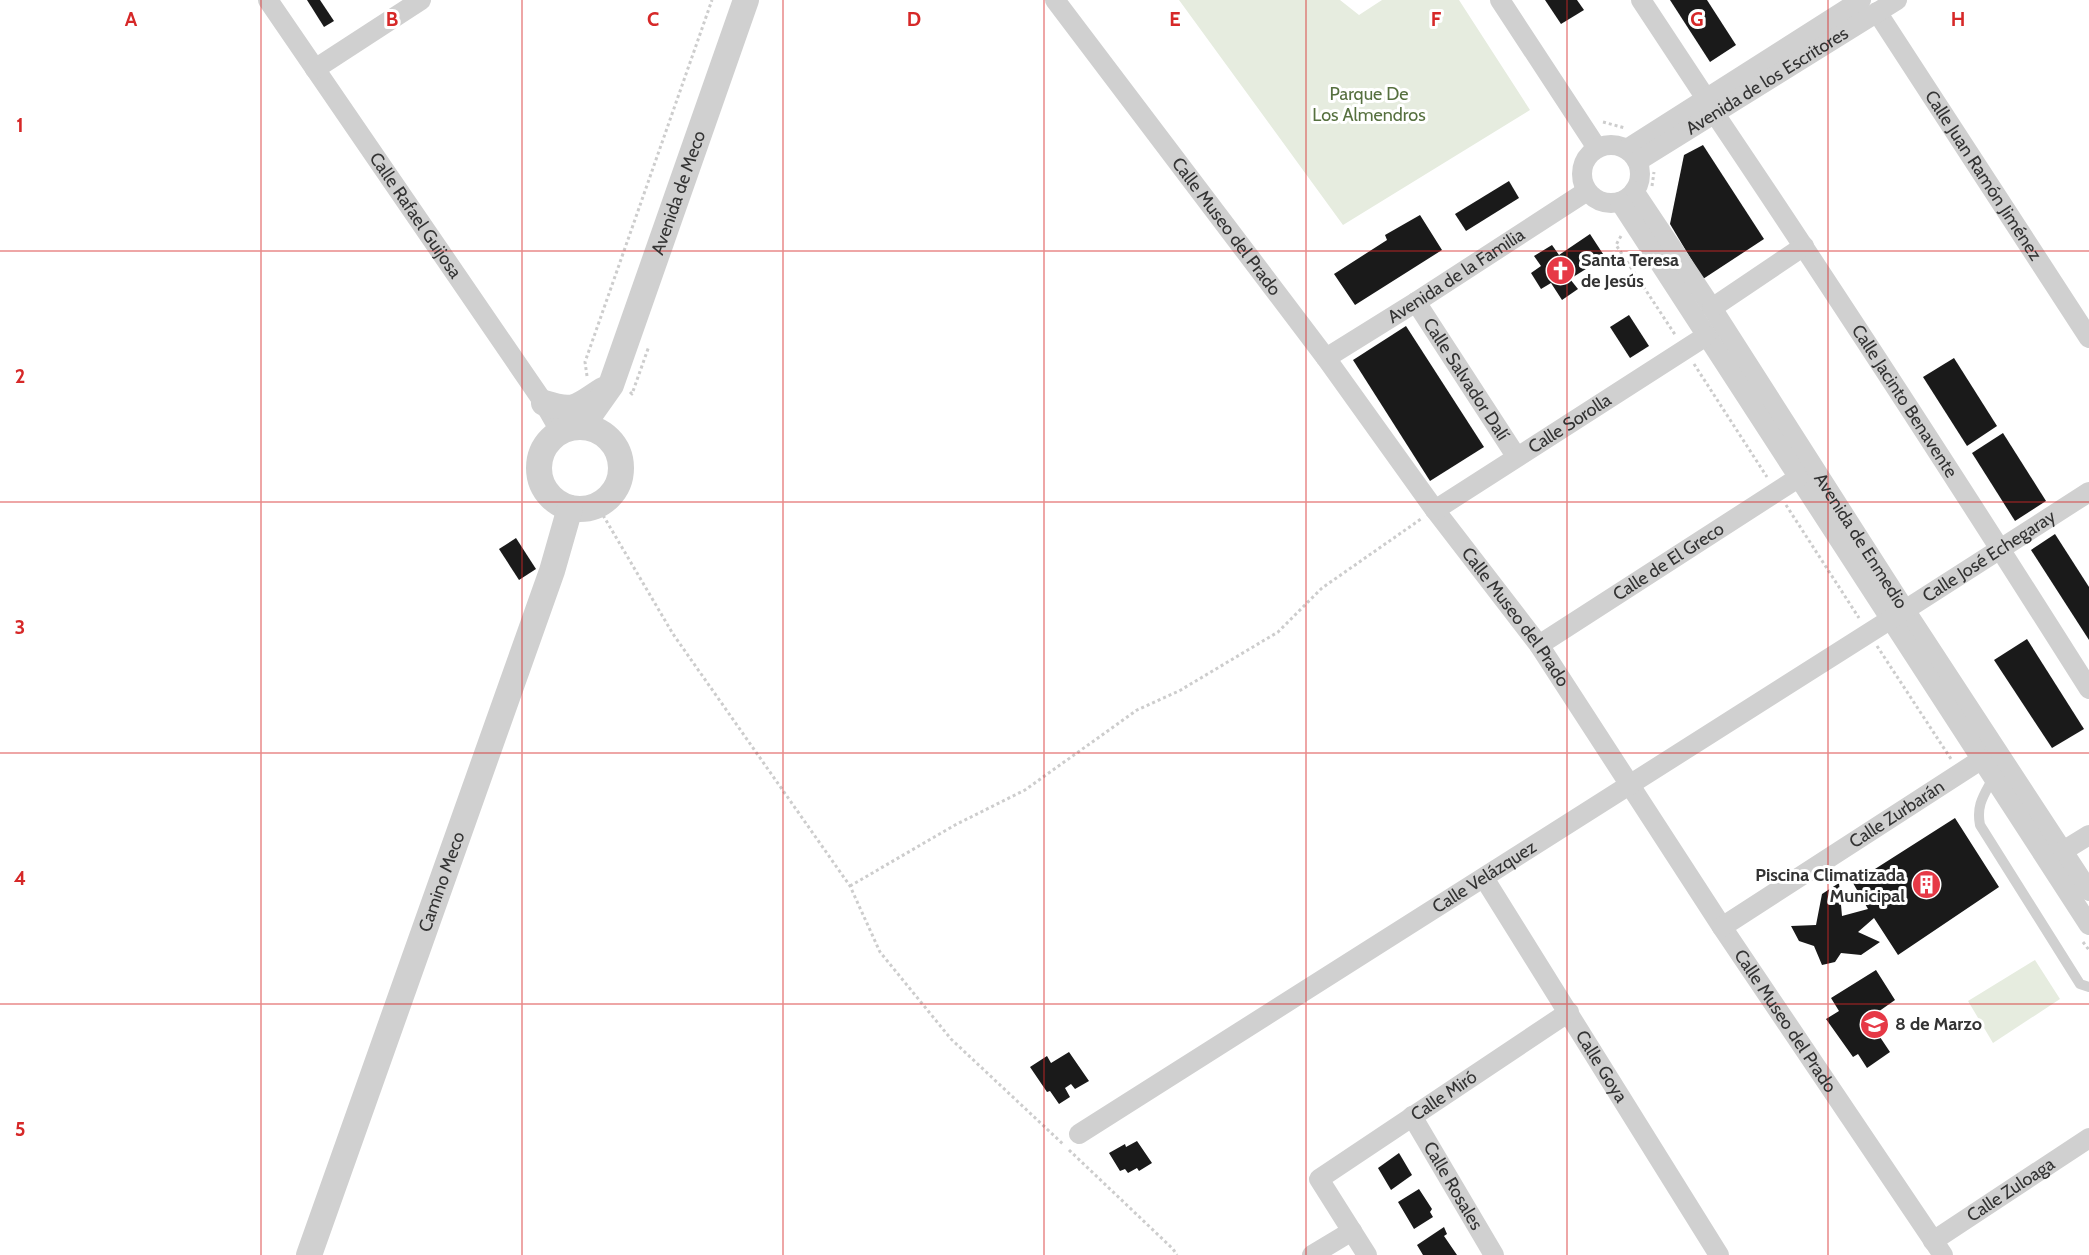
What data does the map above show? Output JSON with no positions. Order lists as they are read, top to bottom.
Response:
{
  "streets": {
    "street": [
      "Avenida de los Escritores",
      "Calle Juan Ramón Jiménez",
      "Avenida de Meco",
      "Calle Rafael Guijosa",
      "Calle Museo del Prado",
      "Avenida de la Familia",
      "Calle Salvador Dalí",
      "Calle Jacinto Benavente",
      "Calle Sorolla",
      "Avenida de Enmedio",
      "Calle José Echegaray",
      "Calle de El Greco",
      "Calle Zurbarán",
      "Calle Velázquez",
      "Camino Meco",
      "Calle Goya",
      "Calle Miró",
      "Calle Rosales",
      "Calle Zuloaga"
    ]
  },
  "crossings": [
    ["Avenida de los Escritores", "Calle Juan Ramón Jiménez"],
    ["Avenida de los Escritores", "Avenida de la Familia"],
    ["Avenida de los Escritores", "Calle Jacinto Benavente"],
    ["Avenida de los Escritores", "Avenida de Enmedio"],
    ["Avenida de Meco", "Calle Rafael Guijosa"],
    ["Avenida de Meco", "Camino Meco"],
    ["Calle Rafael Guijosa", "Camino Meco"],
    ["Calle Museo del Prado", "Avenida de la Familia"],
    ["Calle Museo del Prado", "Calle Sorolla"],
    ["Calle Museo del Prado", "Calle de El Greco"],
    ["Calle Museo del Prado", "Calle Zurbarán"],
    ["Calle Museo del Prado", "Calle Velázquez"],
    ["Calle Museo del Prado", "Calle Zuloaga"],
    ["Avenida de la Familia", "Calle Salvador Dalí"],
    ["Avenida de la Familia", "Avenida de Enmedio"],
    ["Calle Salvador Dalí", "Calle Sorolla"],
    ["Calle Jacinto Benavente", "Calle José Echegaray"],
    ["Calle Sorolla", "Avenida de Enmedio"],
    ["Avenida de Enmedio", "Calle José Echegaray"],
    ["Avenida de Enmedio", "Calle de El Greco"],
    ["Avenida de Enmedio", "Calle Zurbarán"],
    ["Avenida de Enmedio", "Calle Velázquez"],
    ["Calle José Echegaray", "Calle Velázquez"],
    ["Calle Velázquez", "Calle Goya"],
    ["Calle Goya", "Calle Miró"],
    ["Calle Miró", "Calle Rosales"]
  ],
  "parks": ["Parque De Los Almendros"],
  "places": {
    "church": ["Santa Teresa de Jesús"],
    "building": ["Piscina Climatizada Municipal"],
    "school or university": ["8 de Marzo"]
  },
  "grid": {
    "columns": [
      "A",
      "B",
      "C",
      "D",
      "E",
      "F",
      "G",
      "H"
    ],
    "rows": [
      "1",
      "2",
      "3",
      "4",
      "5"
    ]
  }
}
